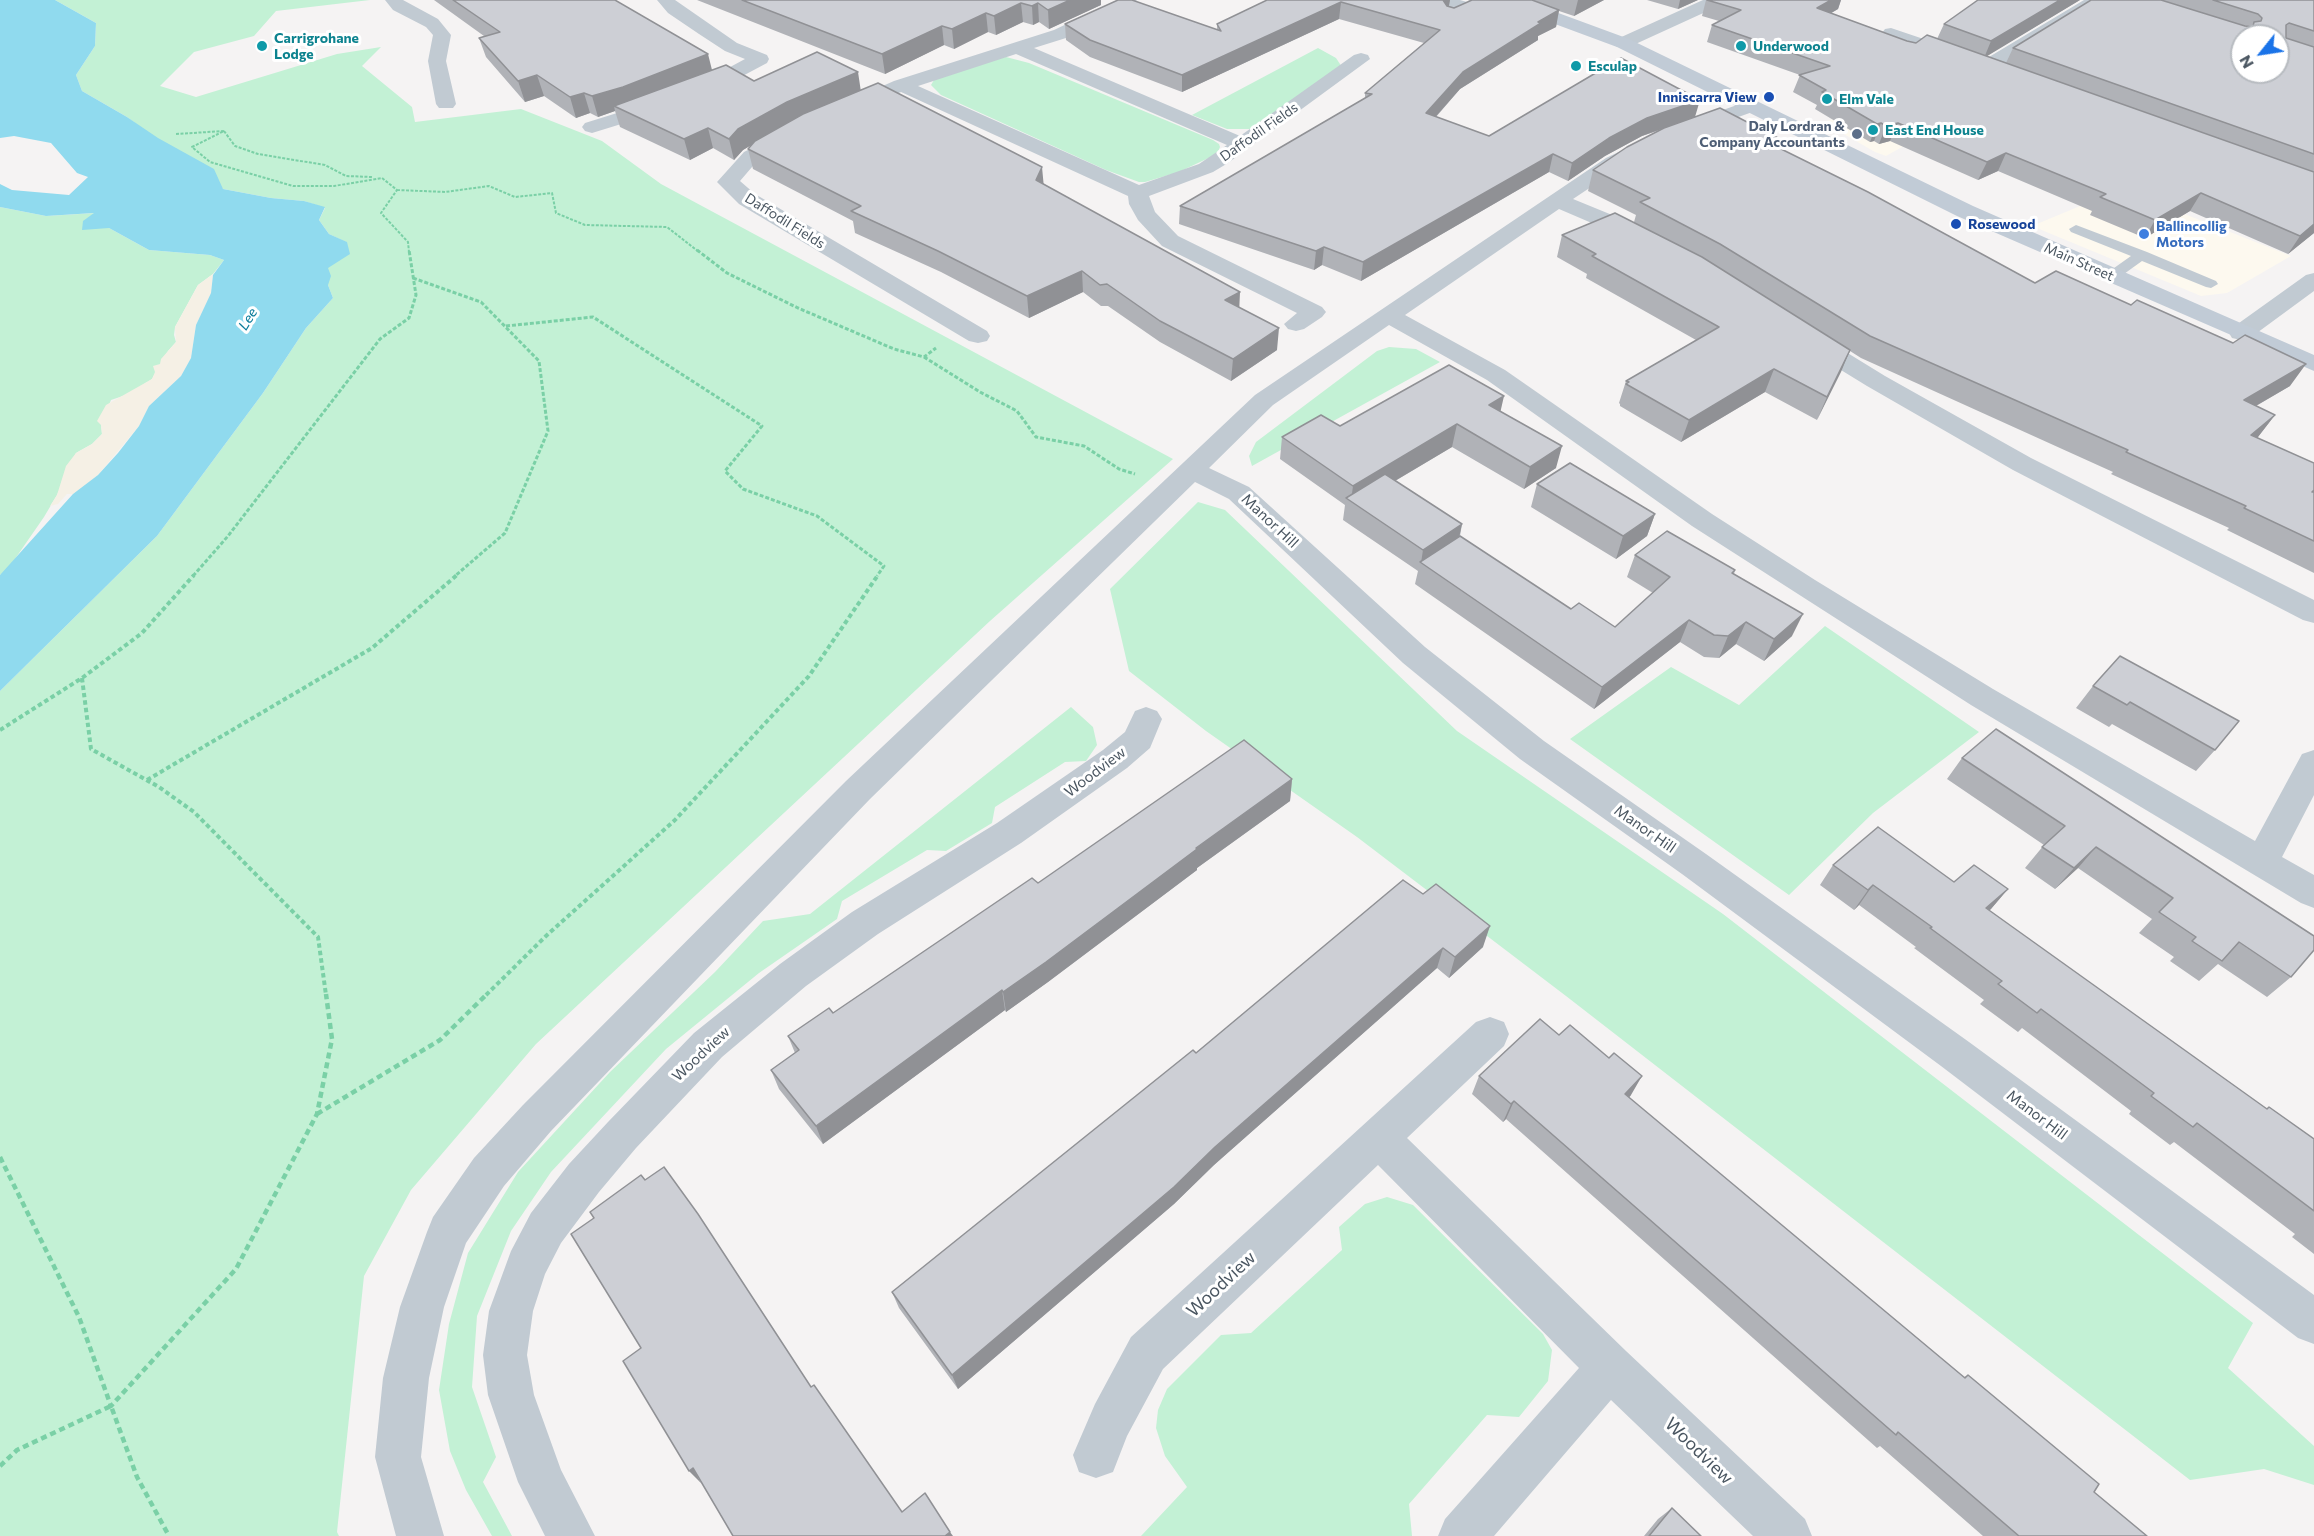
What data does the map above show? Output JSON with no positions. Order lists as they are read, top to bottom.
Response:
{
  "streets": {
    "main road": ["Main Street"],
    "street": ["Daffodil Fields", "Manor Hill", "Woodview"]
  },
  "water": ["Lee"],
  "places": [
    "Carrigrohane Lodge",
    "Underwood",
    "Esculap",
    "Inniscarra View",
    "Elm Vale",
    "East End House",
    "Daly Lordran & Company Accountants",
    "Rosewood",
    "Ballincollig Motors"
  ],
  "north": "bottom left"
}
